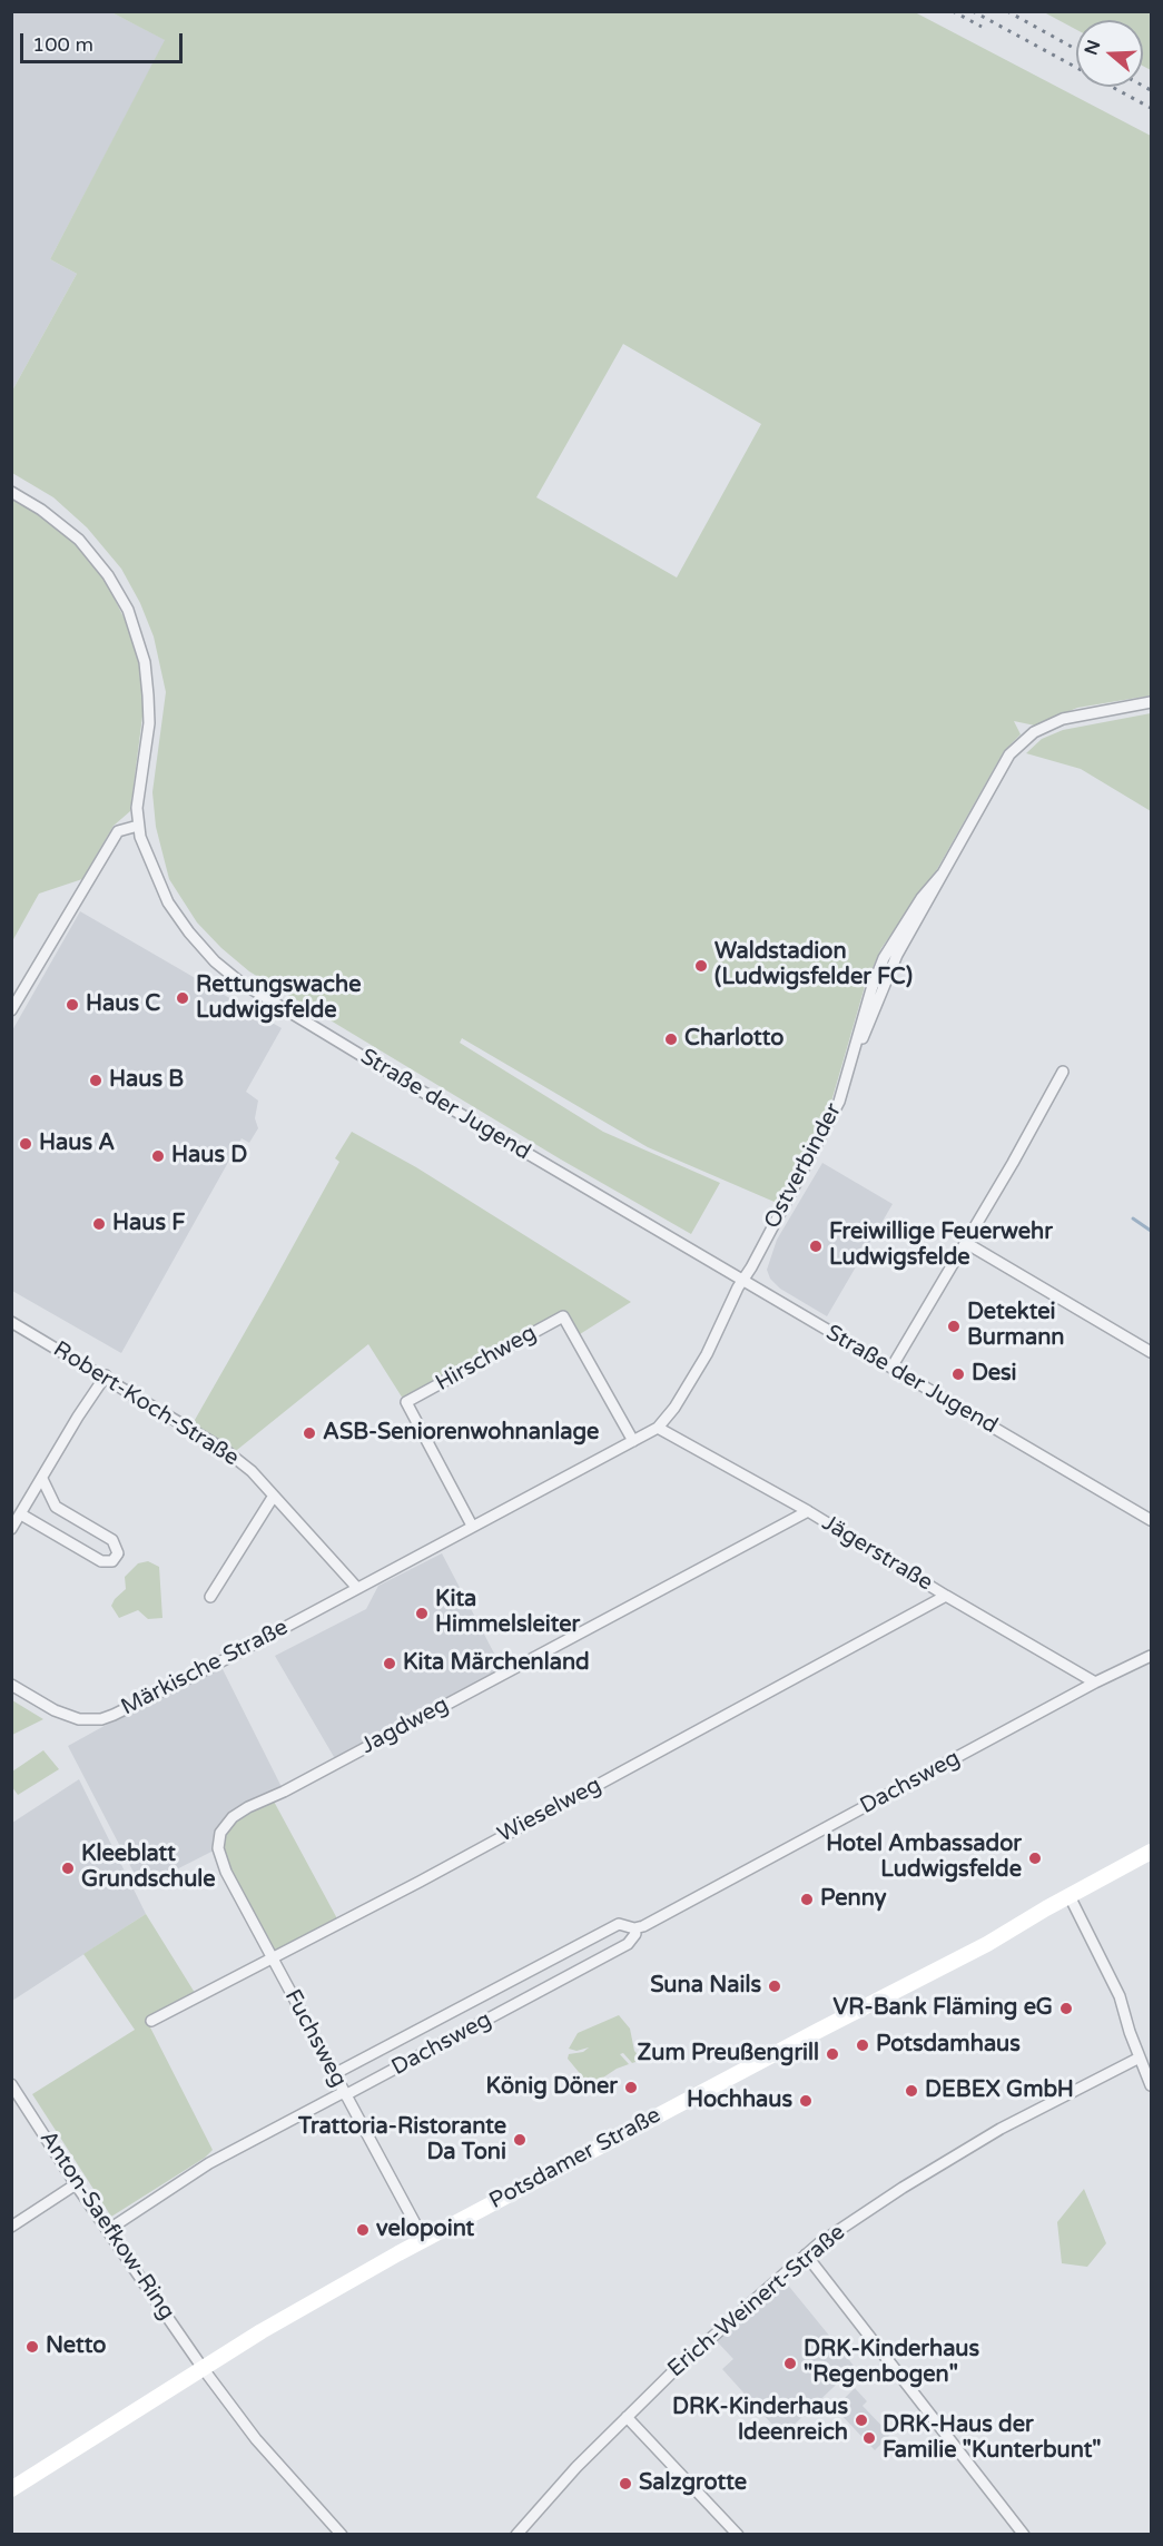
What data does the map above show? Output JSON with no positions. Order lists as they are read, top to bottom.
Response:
{
  "streets": {
    "main road": ["Potsdamer Straße"],
    "street": [
      "Straße der Jugend",
      "Ostverbinder",
      "Hirschweg",
      "Robert-Koch-Straße",
      "Jägerstraße",
      "Märkische Straße",
      "Jagdweg",
      "Dachsweg",
      "Wieselweg",
      "Fuchsweg",
      "Anton-Saefkow-Ring",
      "Erich-Weinert-Straße"
    ]
  },
  "crossings": [
    ["Straße der Jugend", "Ostverbinder"],
    ["Robert-Koch-Straße", "Märkische Straße"],
    ["Jägerstraße", "Jagdweg"],
    ["Jägerstraße", "Dachsweg"],
    ["Jägerstraße", "Wieselweg"],
    ["Jagdweg", "Fuchsweg"],
    ["Dachsweg", "Fuchsweg"],
    ["Dachsweg", "Anton-Saefkow-Ring"],
    ["Wieselweg", "Fuchsweg"],
    ["Fuchsweg", "Potsdamer Straße"],
    ["Potsdamer Straße", "Anton-Saefkow-Ring"]
  ],
  "places": [
    "Waldstadion (Ludwigsfelder FC)",
    "Rettungswache Ludwigsfelde",
    "Haus C",
    "Charlotto",
    "Haus B",
    "Haus A",
    "Haus D",
    "Haus F",
    "Freiwillige Feuerwehr Ludwigsfelde",
    "Detektei Burmann",
    "Desi",
    "ASB-Seniorenwohnanlage",
    "Kita Himmelsleiter",
    "Kita Märchenland",
    "Hotel Ambassador Ludwigsfelde",
    "Kleeblatt Grundschule",
    "Penny",
    "Suna Nails",
    "VR-Bank Fläming eG",
    "Potsdamhaus",
    "Zum Preußengrill",
    "König Döner",
    "DEBEX GmbH",
    "Hochhaus",
    "Trattoria-Ristorante Da Toni",
    "velopoint",
    "Netto",
    "DRK-Kinderhaus \"Regenbogen\"",
    "DRK-Kinderhaus Ideenreich",
    "DRK-Haus der Familie \"Kunterbunt\"",
    "Salzgrotte"
  ],
  "scale_bar": "100 m",
  "north": "left"
}
